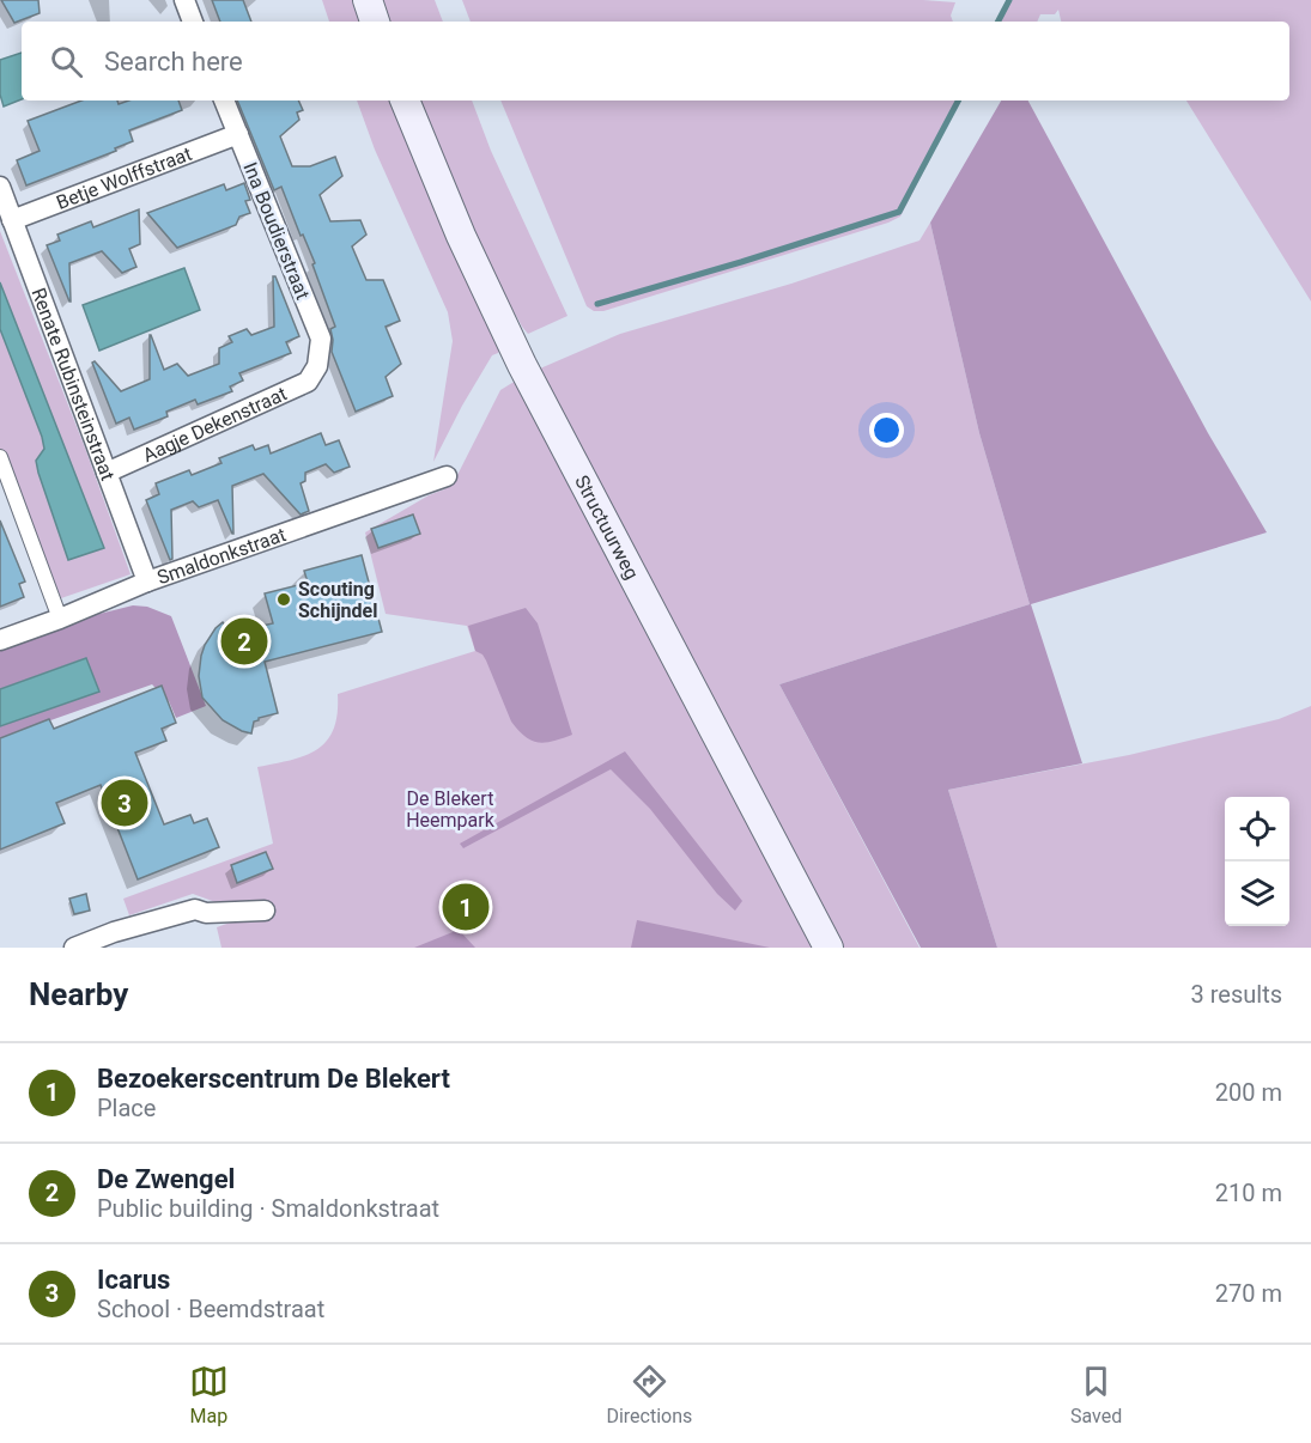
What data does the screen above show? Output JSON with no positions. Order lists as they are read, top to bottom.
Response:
{
  "streets": {
    "main road": ["Structuurweg"],
    "street": [
      "Betje Wolffstraat",
      "Ina Boudierstraat",
      "Renate Rubinsteinstraat",
      "Aagje Dekenstraat",
      "Smaldonkstraat"
    ]
  },
  "crossings": [
    ["Betje Wolffstraat", "Ina Boudierstraat"],
    ["Betje Wolffstraat", "Renate Rubinsteinstraat"],
    ["Ina Boudierstraat", "Aagje Dekenstraat"],
    ["Renate Rubinsteinstraat", "Aagje Dekenstraat"],
    ["Renate Rubinsteinstraat", "Smaldonkstraat"]
  ],
  "parks": ["De Blekert Heempark"],
  "places": ["Scouting Schijndel"],
  "page": {
    "search": "Search here",
    "pins": ["2", "3", "1"],
    "heading": ["Nearby", "3 results"],
    "list": [
      {
        "mark": "1",
        "name": "Bezoekerscentrum De Blekert",
        "note": "Place",
        "value": "200 m"
      },
      {
        "mark": "2",
        "name": "De Zwengel",
        "note": "Public building · Smaldonkstraat",
        "value": "210 m"
      },
      {
        "mark": "3",
        "name": "Icarus",
        "note": "School · Beemdstraat",
        "value": "270 m"
      }
    ],
    "nav": ["Map", "Directions", "Saved"]
  }
}
